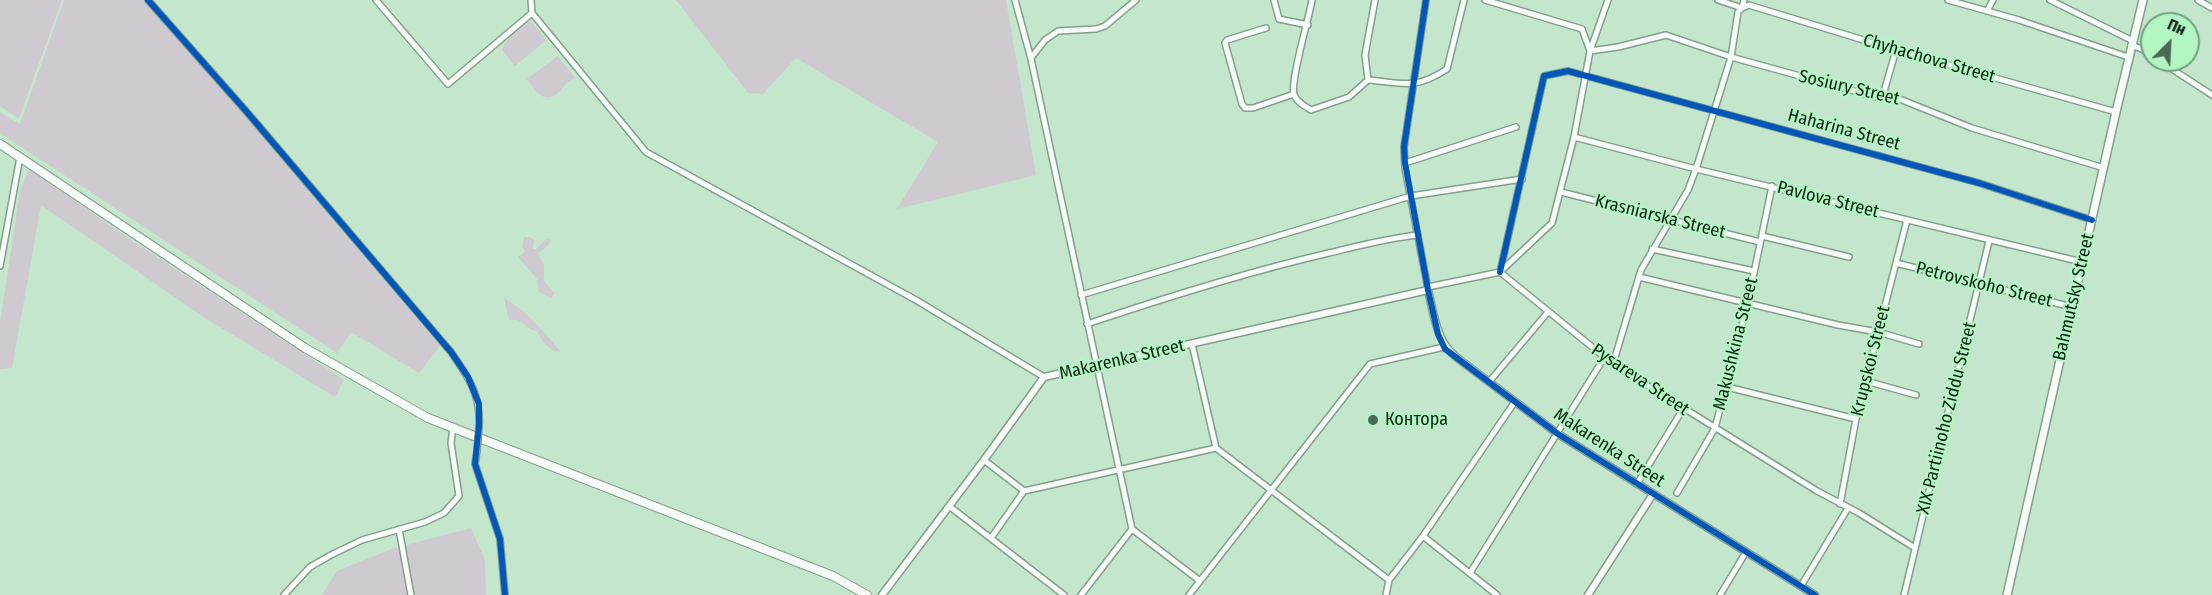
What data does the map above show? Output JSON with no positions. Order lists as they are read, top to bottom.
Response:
{
  "streets": {
    "main road": ["Bahmutsky Street"],
    "street": [
      "Chyhachova Street",
      "Sosiury Street",
      "Haharina Street",
      "Pavlova Street",
      "Krasniarska Street",
      "Petrovskoho Street",
      "Makushkina Street",
      "Makarenka Street",
      "Krupskoi Street",
      "Pysareva Street",
      "XIX Partiinoho Ziddu Street"
    ]
  },
  "crossings": [
    ["Chyhachova Street", "Bahmutsky Street"],
    ["Sosiury Street", "Bahmutsky Street"],
    ["Haharina Street", "Bahmutsky Street"],
    ["Pavlova Street", "Bahmutsky Street"],
    ["Pavlova Street", "Makushkina Street"],
    ["Pavlova Street", "Krupskoi Street"],
    ["Pavlova Street", "XIX Partiinoho Ziddu Street"],
    ["Krasniarska Street", "Makushkina Street"],
    ["Petrovskoho Street", "Bahmutsky Street"],
    ["Petrovskoho Street", "Krupskoi Street"],
    ["Petrovskoho Street", "XIX Partiinoho Ziddu Street"],
    ["Makushkina Street", "Pysareva Street"],
    ["Krupskoi Street", "Pysareva Street"],
    ["Pysareva Street", "XIX Partiinoho Ziddu Street"]
  ],
  "places": ["Контора"],
  "north": "top right"
}
